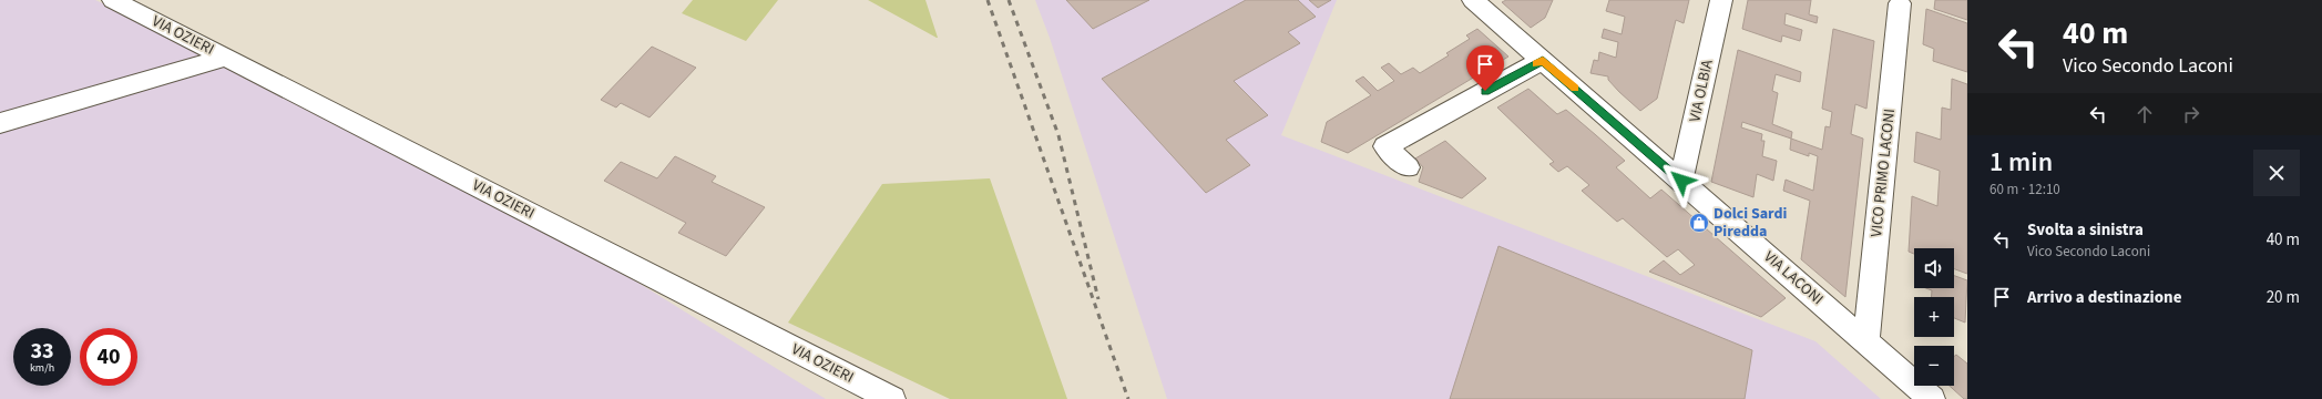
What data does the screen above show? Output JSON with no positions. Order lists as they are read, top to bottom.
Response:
{
  "streets": {
    "street": [
      "VIA OZIERI",
      "VIA OLBIA",
      "VICO PRIMO LACONI",
      "VIA LACONI"
    ]
  },
  "crossings": [
    ["VIA OLBIA", "VIA LACONI"],
    ["VICO PRIMO LACONI", "VIA LACONI"]
  ],
  "places": {
    "shop": ["Dolci Sardi Piredda"]
  },
  "page": {
    "turn": ["40 m", "Vico Secondo Laconi"],
    "heading": ["1 min", "60 m · 12:10"],
    "list": [
      {
        "name": "Svolta a sinistra",
        "note": "Vico Secondo Laconi",
        "value": "40 m"
      },
      {
        "name": "Arrivo a destinazione",
        "value": "20 m"
      }
    ],
    "map_buttons": ["+", "−"],
    "speed": "33 km/h",
    "limit": "40"
  }
}
